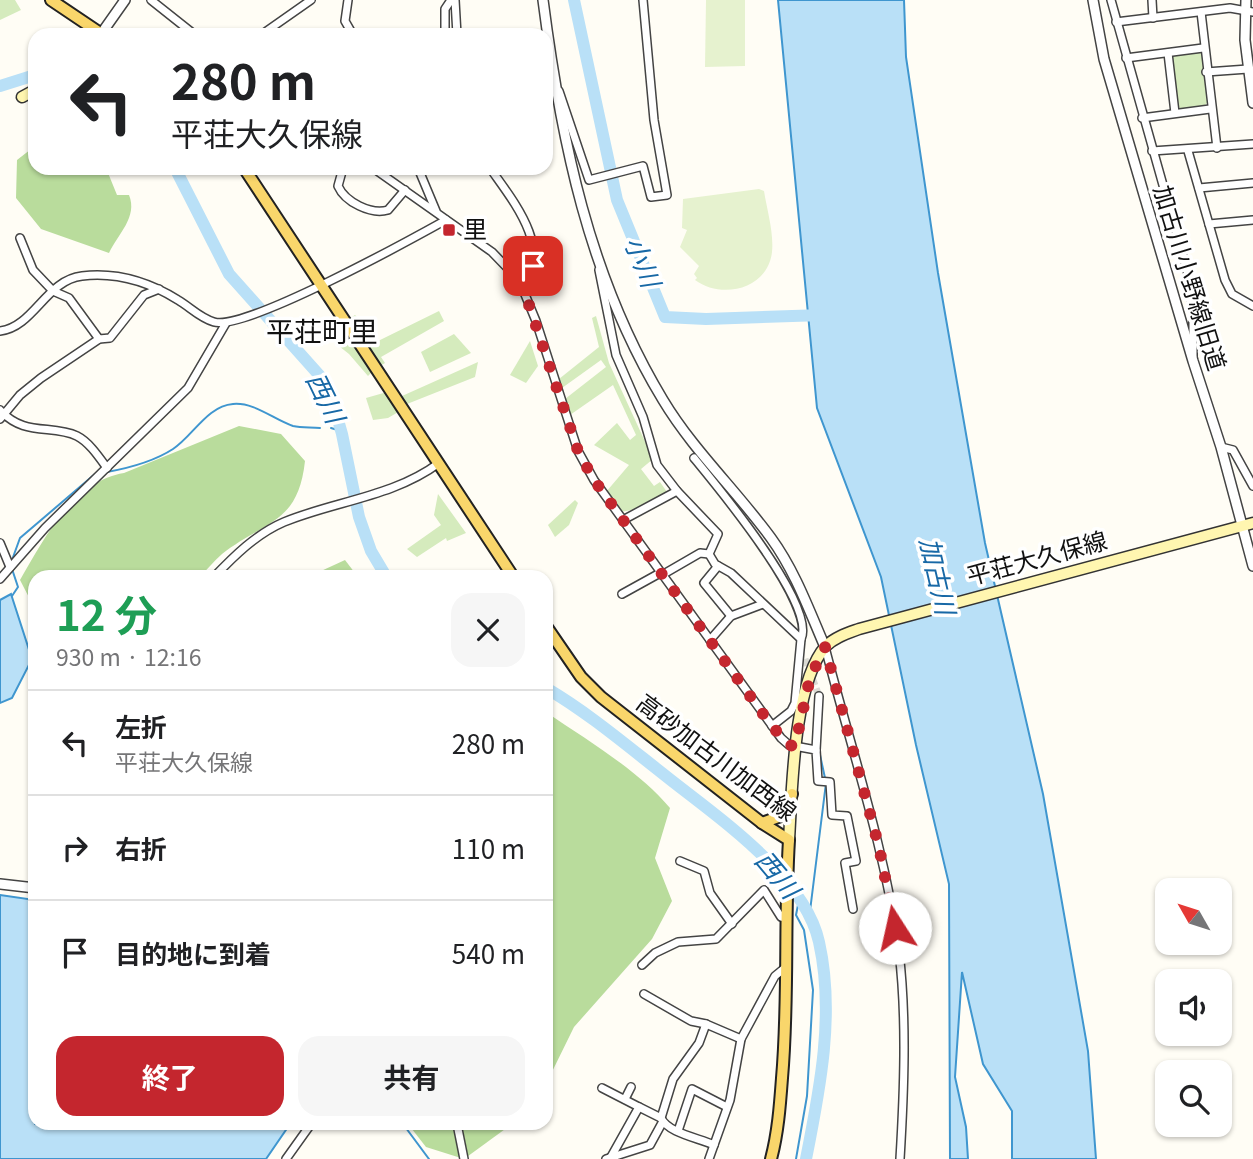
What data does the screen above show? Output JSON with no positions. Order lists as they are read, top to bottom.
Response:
{
  "streets": {
    "main road": ["平荘大久保線", "高砂加古川加西線"],
    "street": ["加古川小野線旧道"]
  },
  "crossings": [
    ["加古川小野線旧道", "平荘大久保線"]
  ],
  "districts": ["平荘町里"],
  "water": ["小川", "西川", "加古川"],
  "places": {
    "transit": ["里"]
  },
  "north": "top left",
  "page": {
    "turn": ["280 m", "平荘大久保線"],
    "heading": ["12 分", "930 m · 12:16"],
    "list": [
      {
        "name": "左折",
        "note": "平荘大久保線",
        "value": "280 m"
      },
      {
        "name": "右折",
        "value": "110 m"
      },
      {
        "name": "目的地に到着",
        "value": "540 m"
      }
    ],
    "buttons": ["終了", "共有"]
  }
}
